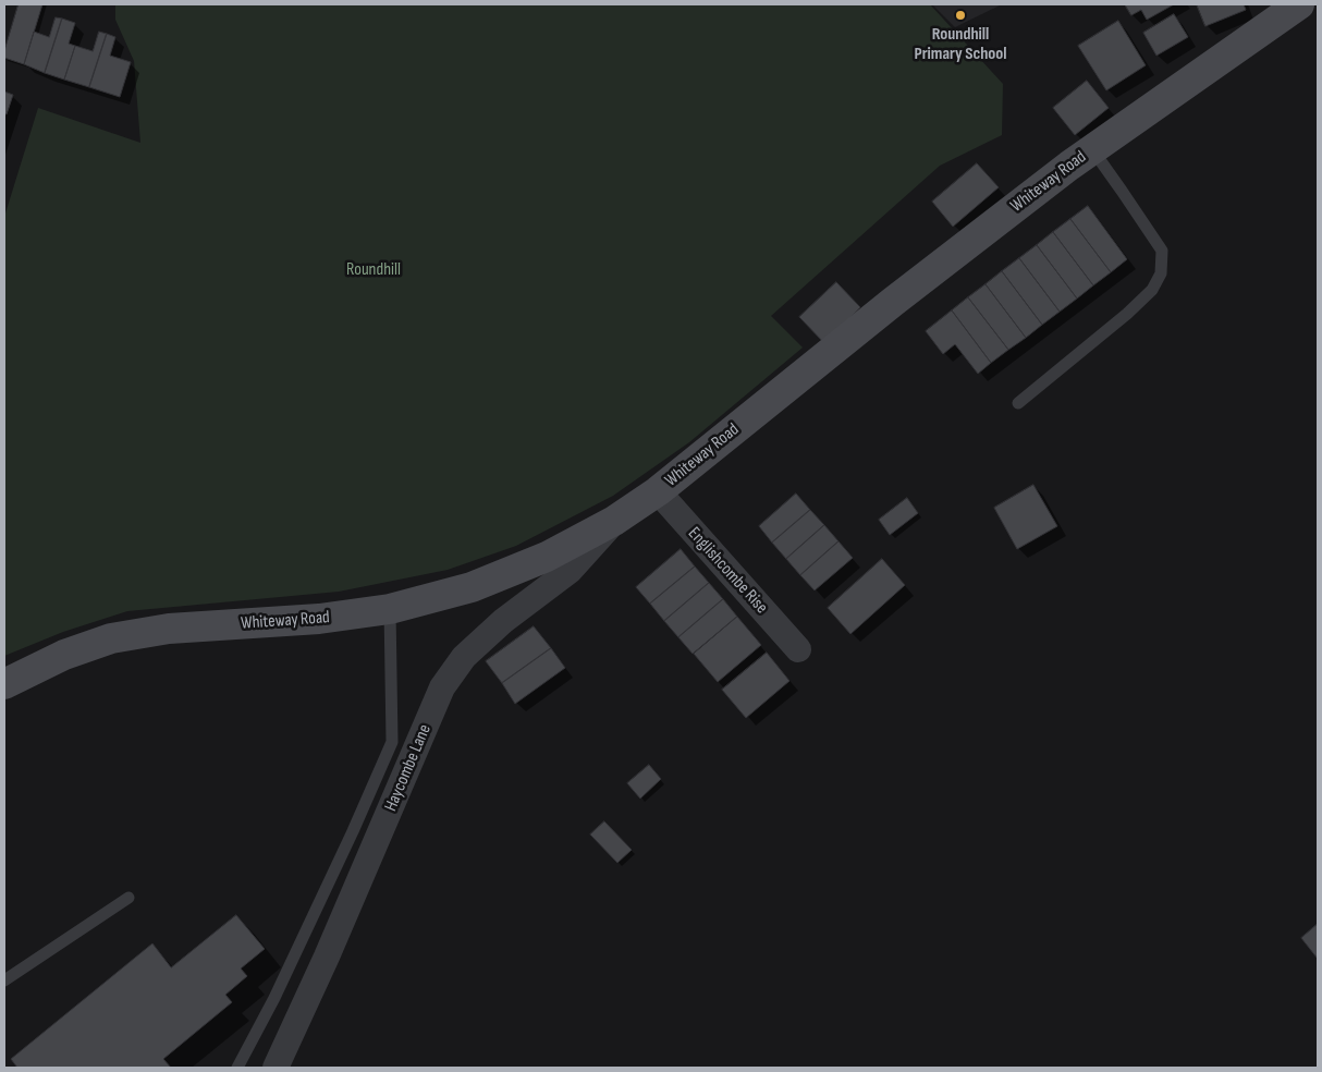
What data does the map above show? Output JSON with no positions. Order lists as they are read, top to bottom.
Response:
{
  "streets": {
    "street": ["Whiteway Road", "Englishcombe Rise", "Haycombe Lane"]
  },
  "crossings": [
    ["Whiteway Road", "Englishcombe Rise"],
    ["Whiteway Road", "Haycombe Lane"]
  ],
  "parks": ["Roundhill"],
  "places": ["Roundhill Primary School"]
}
